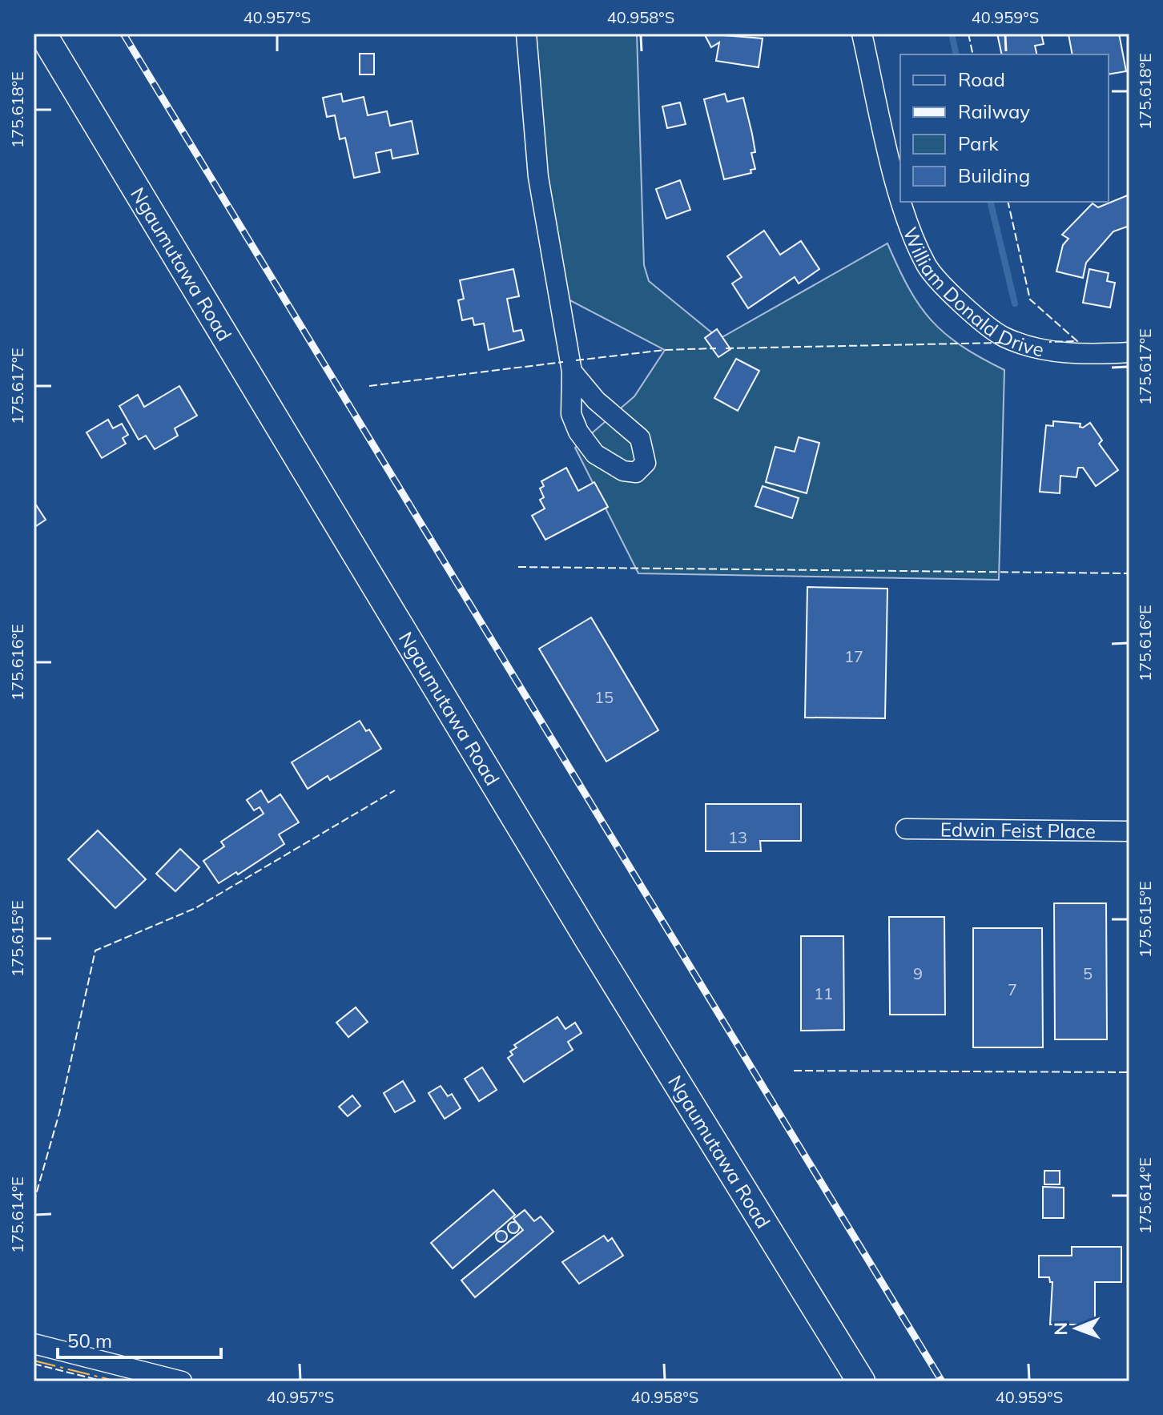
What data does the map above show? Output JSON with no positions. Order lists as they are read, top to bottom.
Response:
{
  "streets": {
    "main road": ["Ngaumutawa Road"],
    "street": ["William Donald Drive", "Edwin Feist Place"]
  },
  "house_numbers": [
    "17",
    "15",
    "13",
    "9",
    "5",
    "7",
    "11"
  ],
  "legend": [
    "Road",
    "Railway",
    "Park",
    "Building"
  ],
  "scale_bar": "50 m",
  "north": "left",
  "coordinates": [
    "40.957°S",
    "40.958°S",
    "40.959°S",
    "175.618°E",
    "175.617°E",
    "175.616°E",
    "175.615°E",
    "175.614°E"
  ]
}
